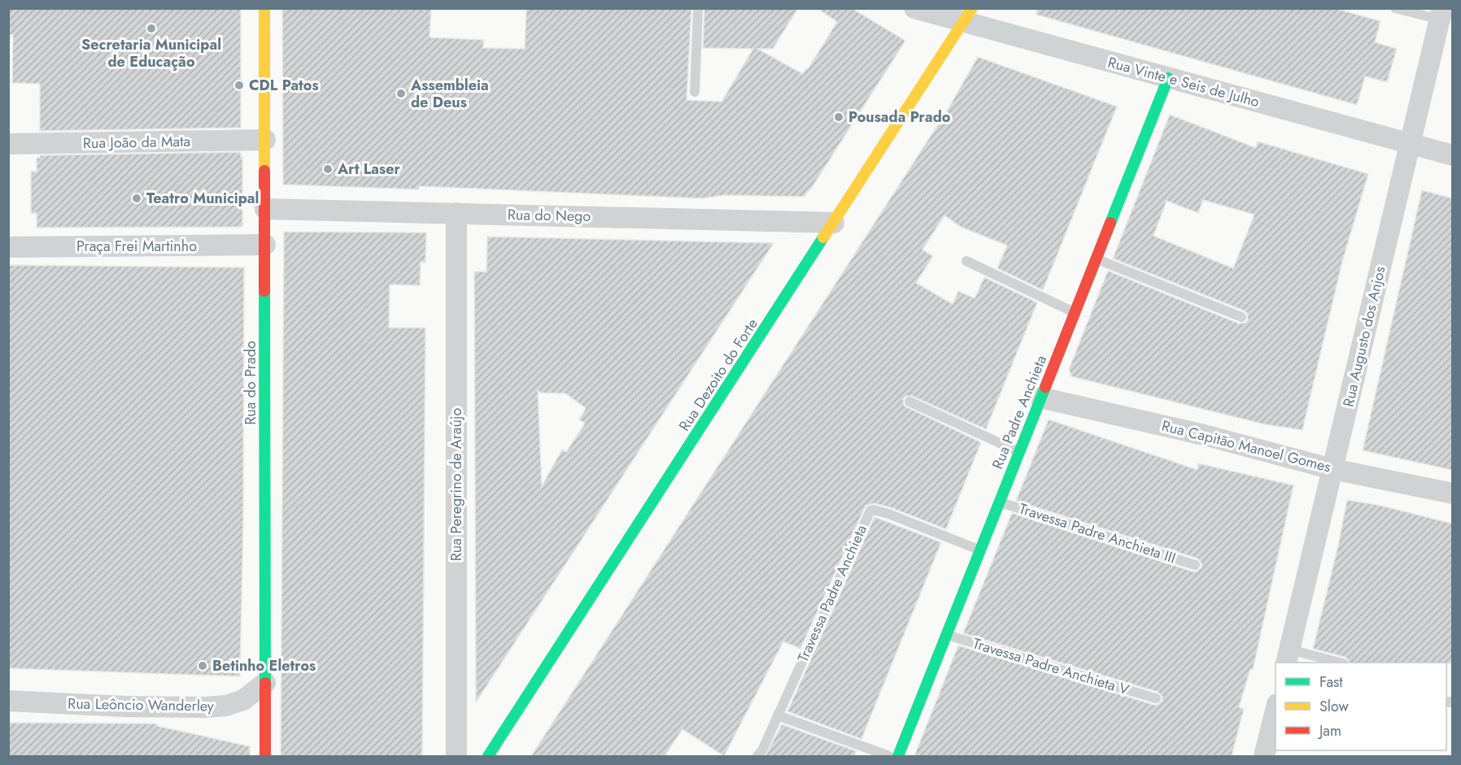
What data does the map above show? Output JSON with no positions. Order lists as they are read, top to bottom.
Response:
{
  "streets": {
    "main road": ["Rua Dezoito do Forte", "Rua do Prado", "Rua Padre Anchieta"],
    "street": [
      "Rua Vinte e Seis de Julho",
      "Rua João da Mata",
      "Rua do Nego",
      "Praça Frei Martinho",
      "Rua Augusto dos Anjos",
      "Rua Capitão Manoel Gomes",
      "Rua Peregrino de Araújo",
      "Rua Leôncio Wanderley"
    ],
    "lane": ["Travessa Padre Anchieta III", "Travessa Padre Anchieta", "Travessa Padre Anchieta V"]
  },
  "crossings": [
    ["Rua Vinte e Seis de Julho", "Rua Augusto dos Anjos"],
    ["Rua Vinte e Seis de Julho", "Rua Dezoito do Forte"],
    ["Rua Vinte e Seis de Julho", "Rua Padre Anchieta"],
    ["Rua João da Mata", "Rua do Prado"],
    ["Rua do Nego", "Rua Dezoito do Forte"],
    ["Rua do Nego", "Rua do Prado"],
    ["Rua do Nego", "Rua Peregrino de Araújo"],
    ["Praça Frei Martinho", "Rua do Prado"],
    ["Rua Augusto dos Anjos", "Rua Capitão Manoel Gomes"],
    ["Rua do Prado", "Rua Leôncio Wanderley"],
    ["Rua Padre Anchieta", "Rua Capitão Manoel Gomes"],
    ["Rua Padre Anchieta", "Travessa Padre Anchieta III"],
    ["Rua Padre Anchieta", "Travessa Padre Anchieta"],
    ["Rua Padre Anchieta", "Travessa Padre Anchieta V"]
  ],
  "places": [
    "Secretaria Municipal de Educação",
    "CDL Patos",
    "Assembleia de Deus",
    "Pousada Prado",
    "Art Laser",
    "Teatro Municipal",
    "Betinho Eletros"
  ],
  "legend": ["Fast", "Slow", "Jam"]
}
